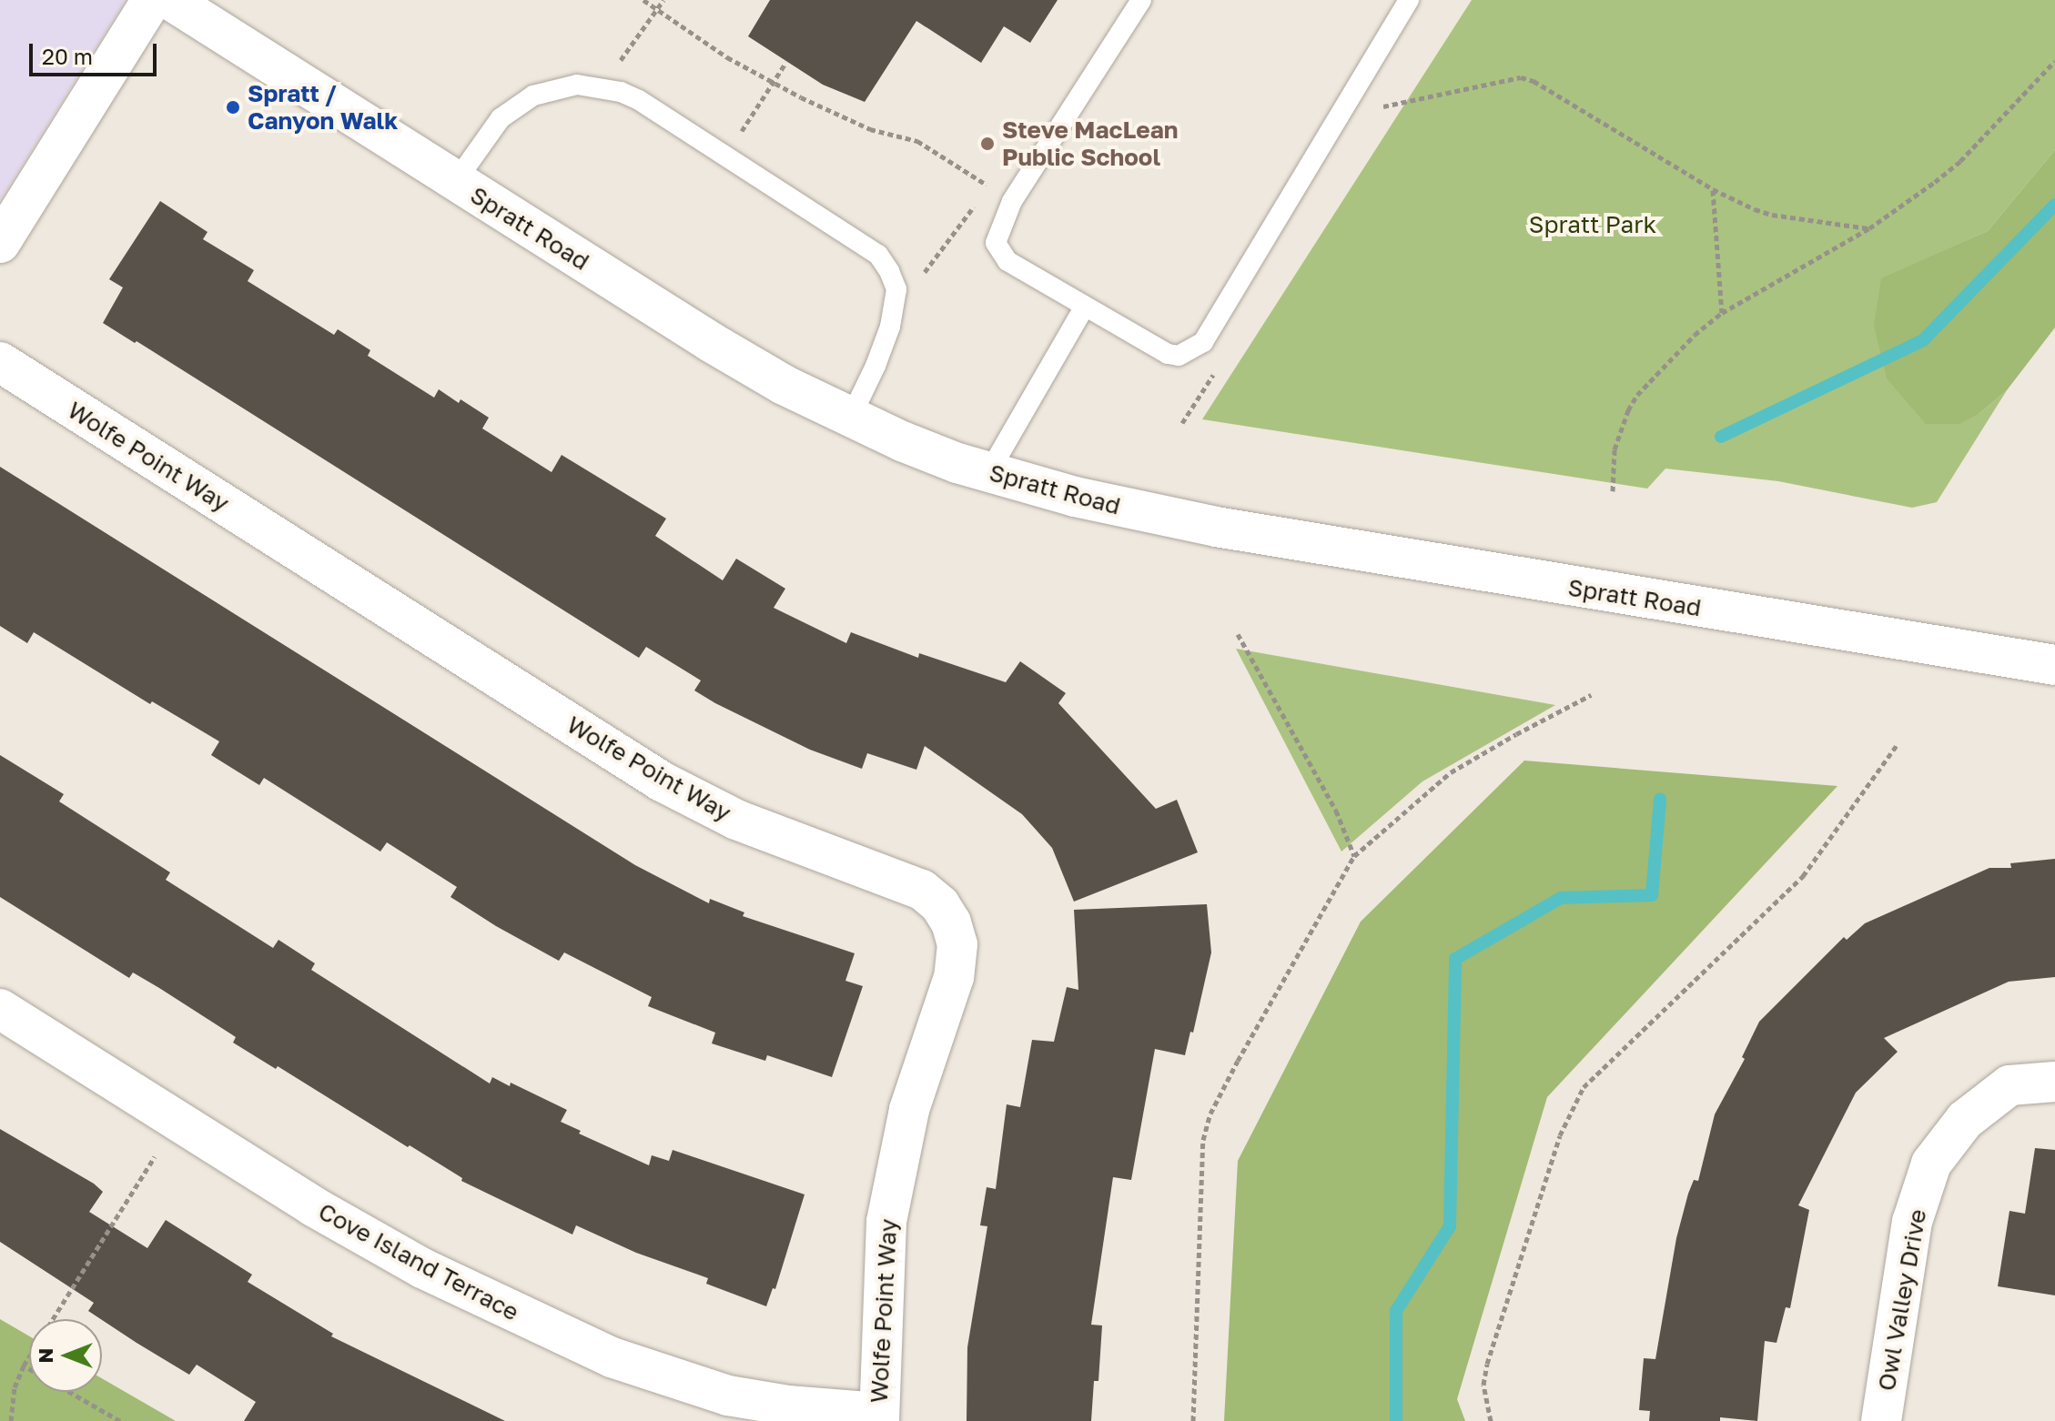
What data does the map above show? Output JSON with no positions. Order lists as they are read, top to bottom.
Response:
{
  "streets": {
    "street": [
      "Spratt Road",
      "Wolfe Point Way",
      "Cove Island Terrace",
      "Owl Valley Drive"
    ]
  },
  "crossings": [
    ["Wolfe Point Way", "Cove Island Terrace"]
  ],
  "parks": ["Spratt Park"],
  "places": ["Spratt / Canyon Walk", "Steve MacLean Public School"],
  "scale_bar": "20 m",
  "north": "left"
}
